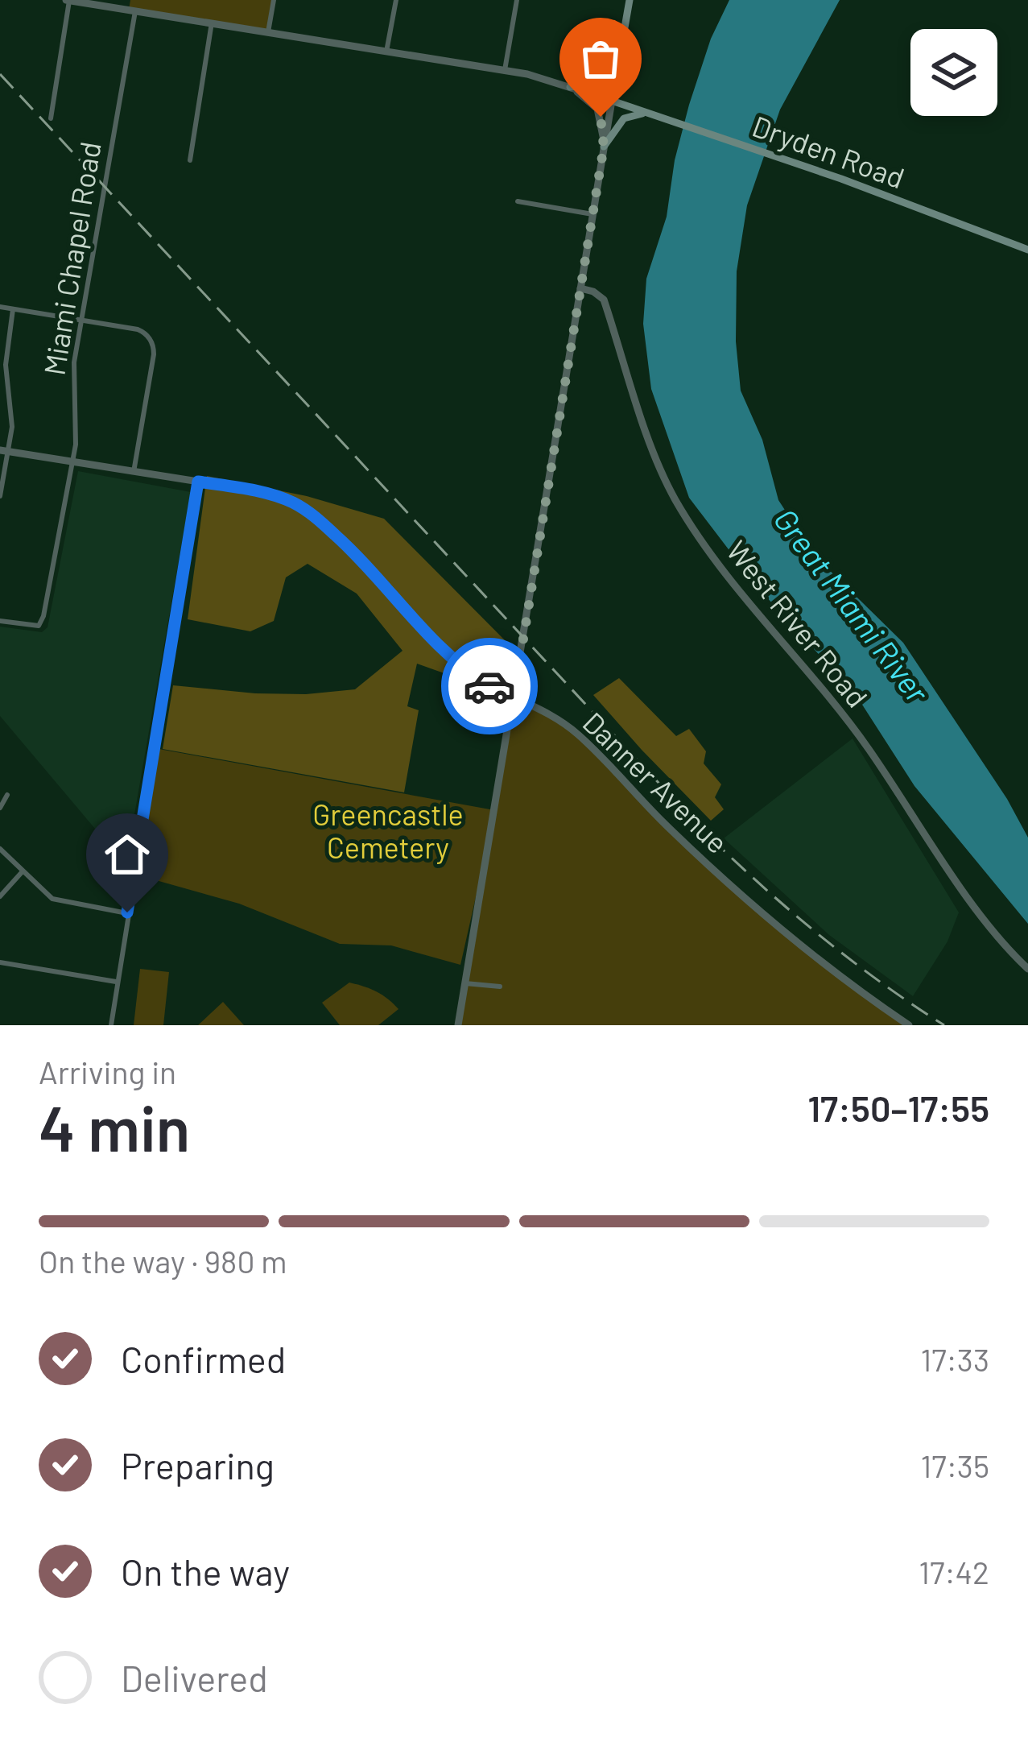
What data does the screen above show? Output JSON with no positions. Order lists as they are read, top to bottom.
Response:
{
  "streets": {
    "main road": ["Dryden Road"],
    "street": ["Miami Chapel Road", "West River Road", "Danner Avenue"]
  },
  "crossings": [
    ["Miami Chapel Road", "Danner Avenue"]
  ],
  "water": ["Great Miami River"],
  "parks": ["Greencastle Cemetery"],
  "page": {
    "heading": ["4 min", "Arriving in", "17:50–17:55"],
    "bar": "On the way · 980 m",
    "list": [
      ["Confirmed", "17:33"],
      ["Preparing", "17:35"],
      ["On the way", "17:42"],
      "Delivered"
    ]
  }
}
